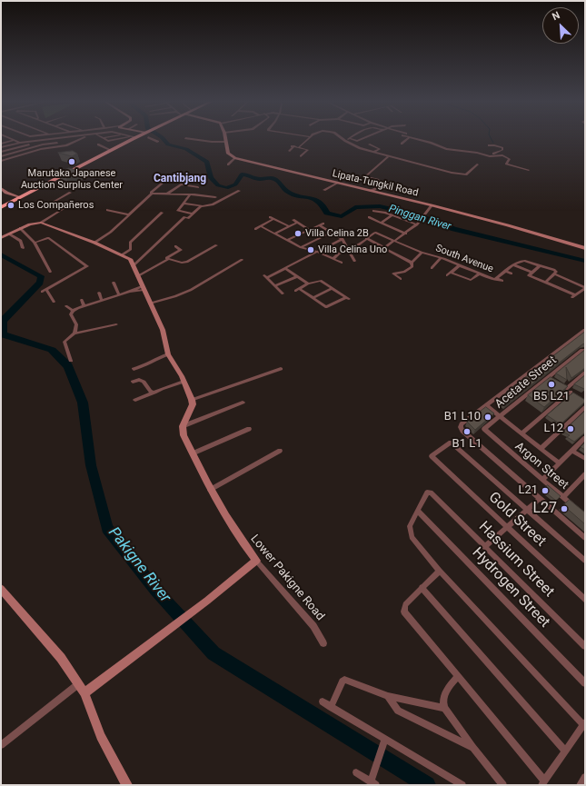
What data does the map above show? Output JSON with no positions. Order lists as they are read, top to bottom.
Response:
{
  "streets": {
    "street": [
      "Lipata-Tungkil Road",
      "South Avenue",
      "Acetate Street",
      "Argon Street",
      "Gold Street",
      "Hassium Street",
      "Lower Pakigne Road",
      "Hydrogen Street"
    ]
  },
  "crossings": [
    ["Acetate Street", "Argon Street"],
    ["Hassium Street", "Hydrogen Street"]
  ],
  "districts": ["Cantibjang"],
  "water": ["Pinggan River", "Pakigne River"],
  "places": [
    "Marutaka Japanese Auction Surplus Center",
    "Los Compañeros",
    "Villa Celina 2B",
    "Villa Celina Uno",
    "B5 L21",
    "B1 L10",
    "L12",
    "B1 L1",
    "L21",
    "L27"
  ],
  "north": "top left"
}
